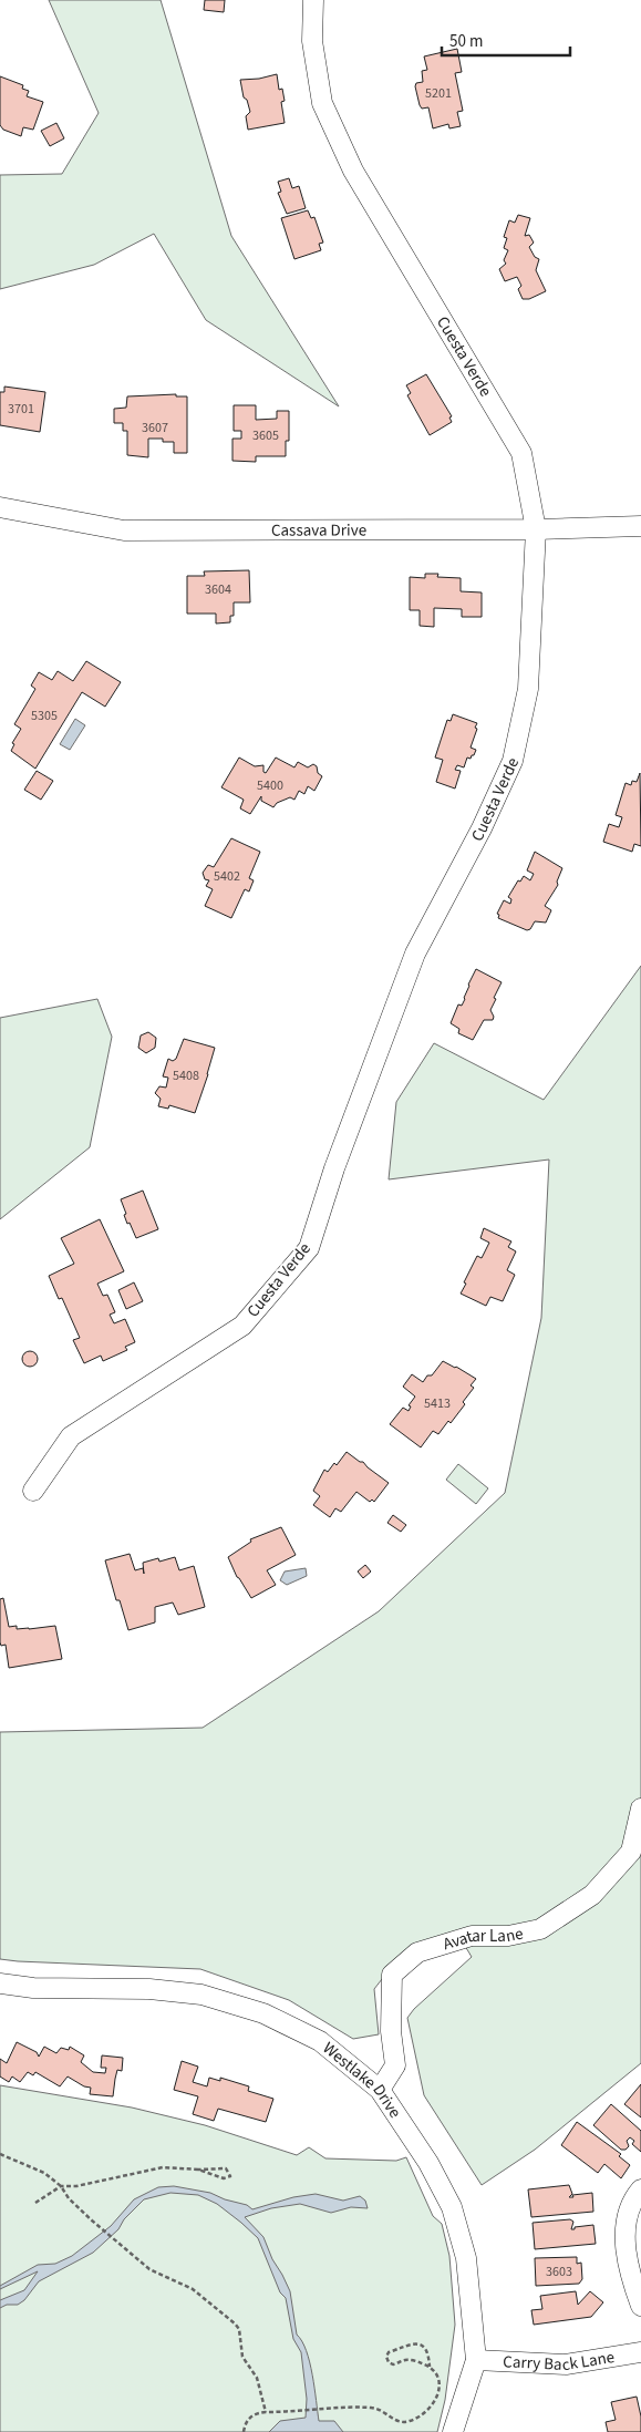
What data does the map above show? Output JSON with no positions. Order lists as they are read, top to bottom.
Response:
{
  "streets": {
    "street": [
      "Cuesta Verde",
      "Cassava Drive",
      "Avatar Lane",
      "Westlake Drive",
      "Carry Back Lane"
    ]
  },
  "crossings": [
    ["Cuesta Verde", "Cassava Drive"],
    ["Avatar Lane", "Westlake Drive"],
    ["Westlake Drive", "Carry Back Lane"]
  ],
  "house_numbers": [
    "5201",
    "3701",
    "3607",
    "3605",
    "3604",
    "5305",
    "5400",
    "5402",
    "5408",
    "5413",
    "3603"
  ],
  "scale_bar": "50 m"
}
